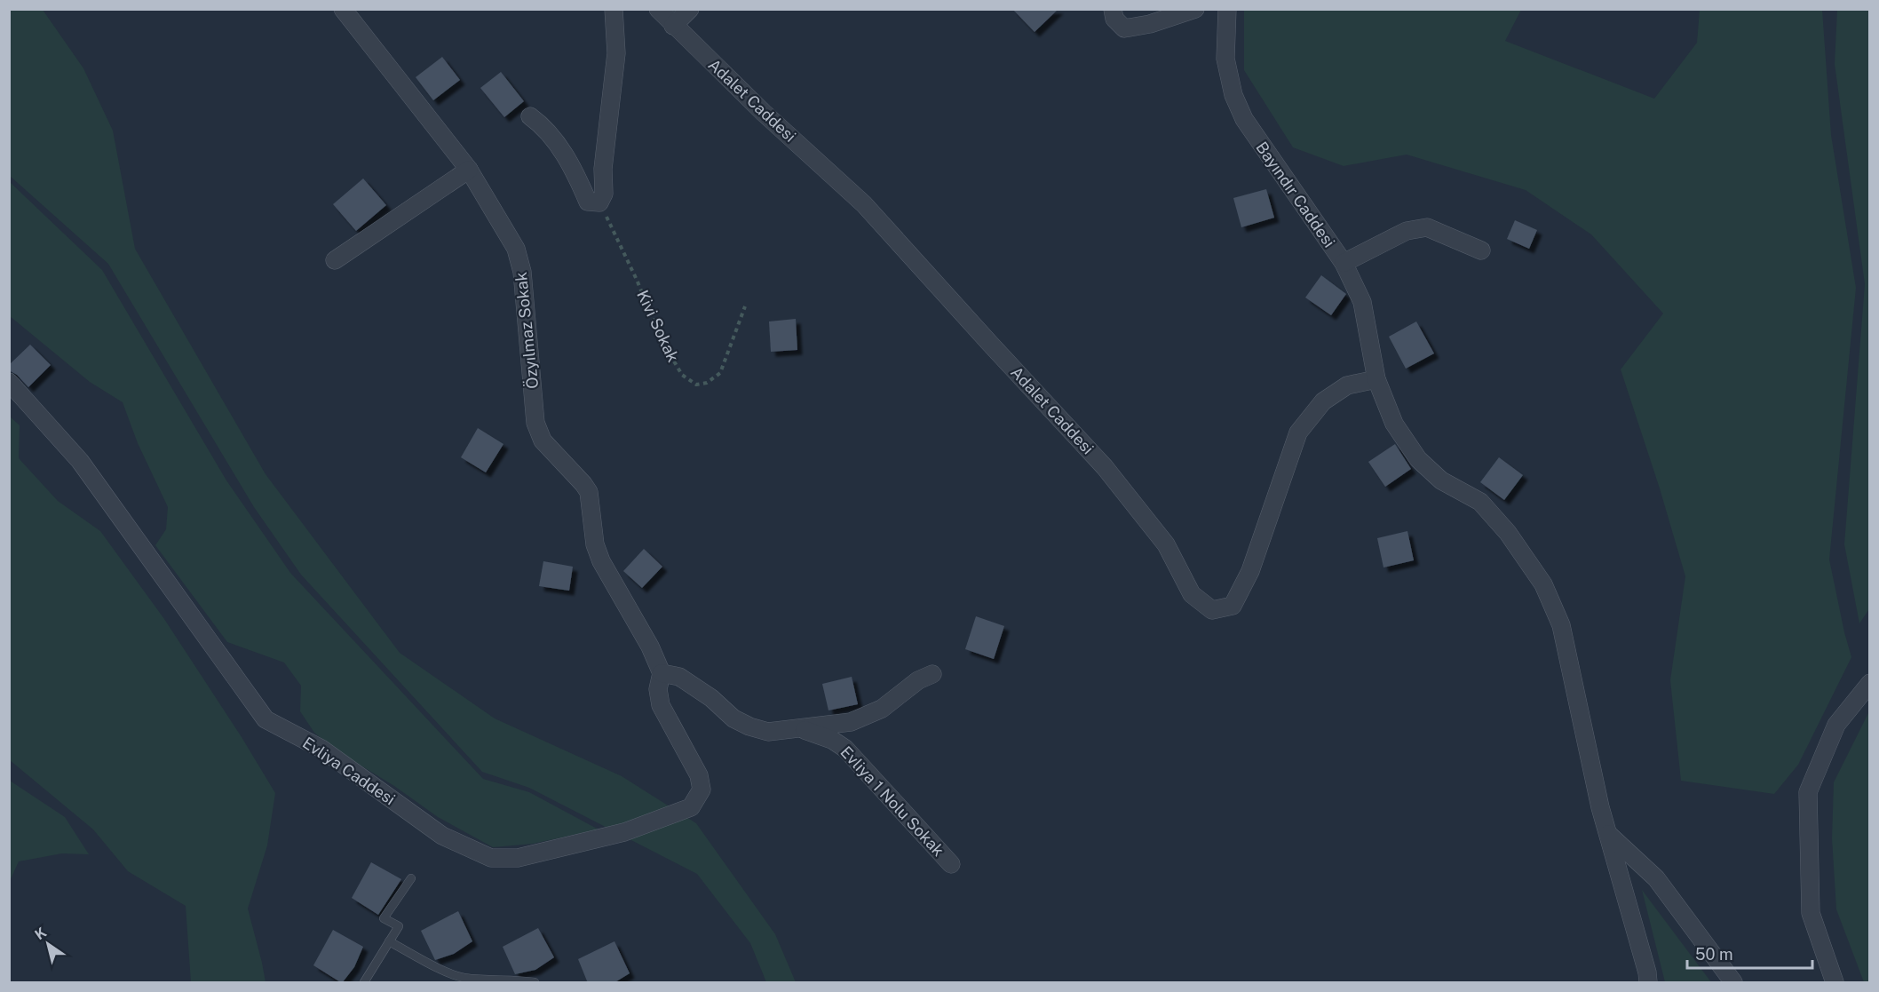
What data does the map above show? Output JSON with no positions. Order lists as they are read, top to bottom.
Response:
{
  "streets": {
    "street": [
      "Adalet Caddesi",
      "Bayındır Caddesi",
      "Özyılmaz Sokak",
      "Evliya Caddesi",
      "Evliya 1 Nolu Sokak"
    ],
    "path": ["Kivi Sokak"]
  },
  "crossings": [
    ["Adalet Caddesi", "Bayındır Caddesi"],
    ["Özyılmaz Sokak", "Evliya Caddesi"]
  ],
  "scale_bar": "50 m",
  "north": "top left"
}
